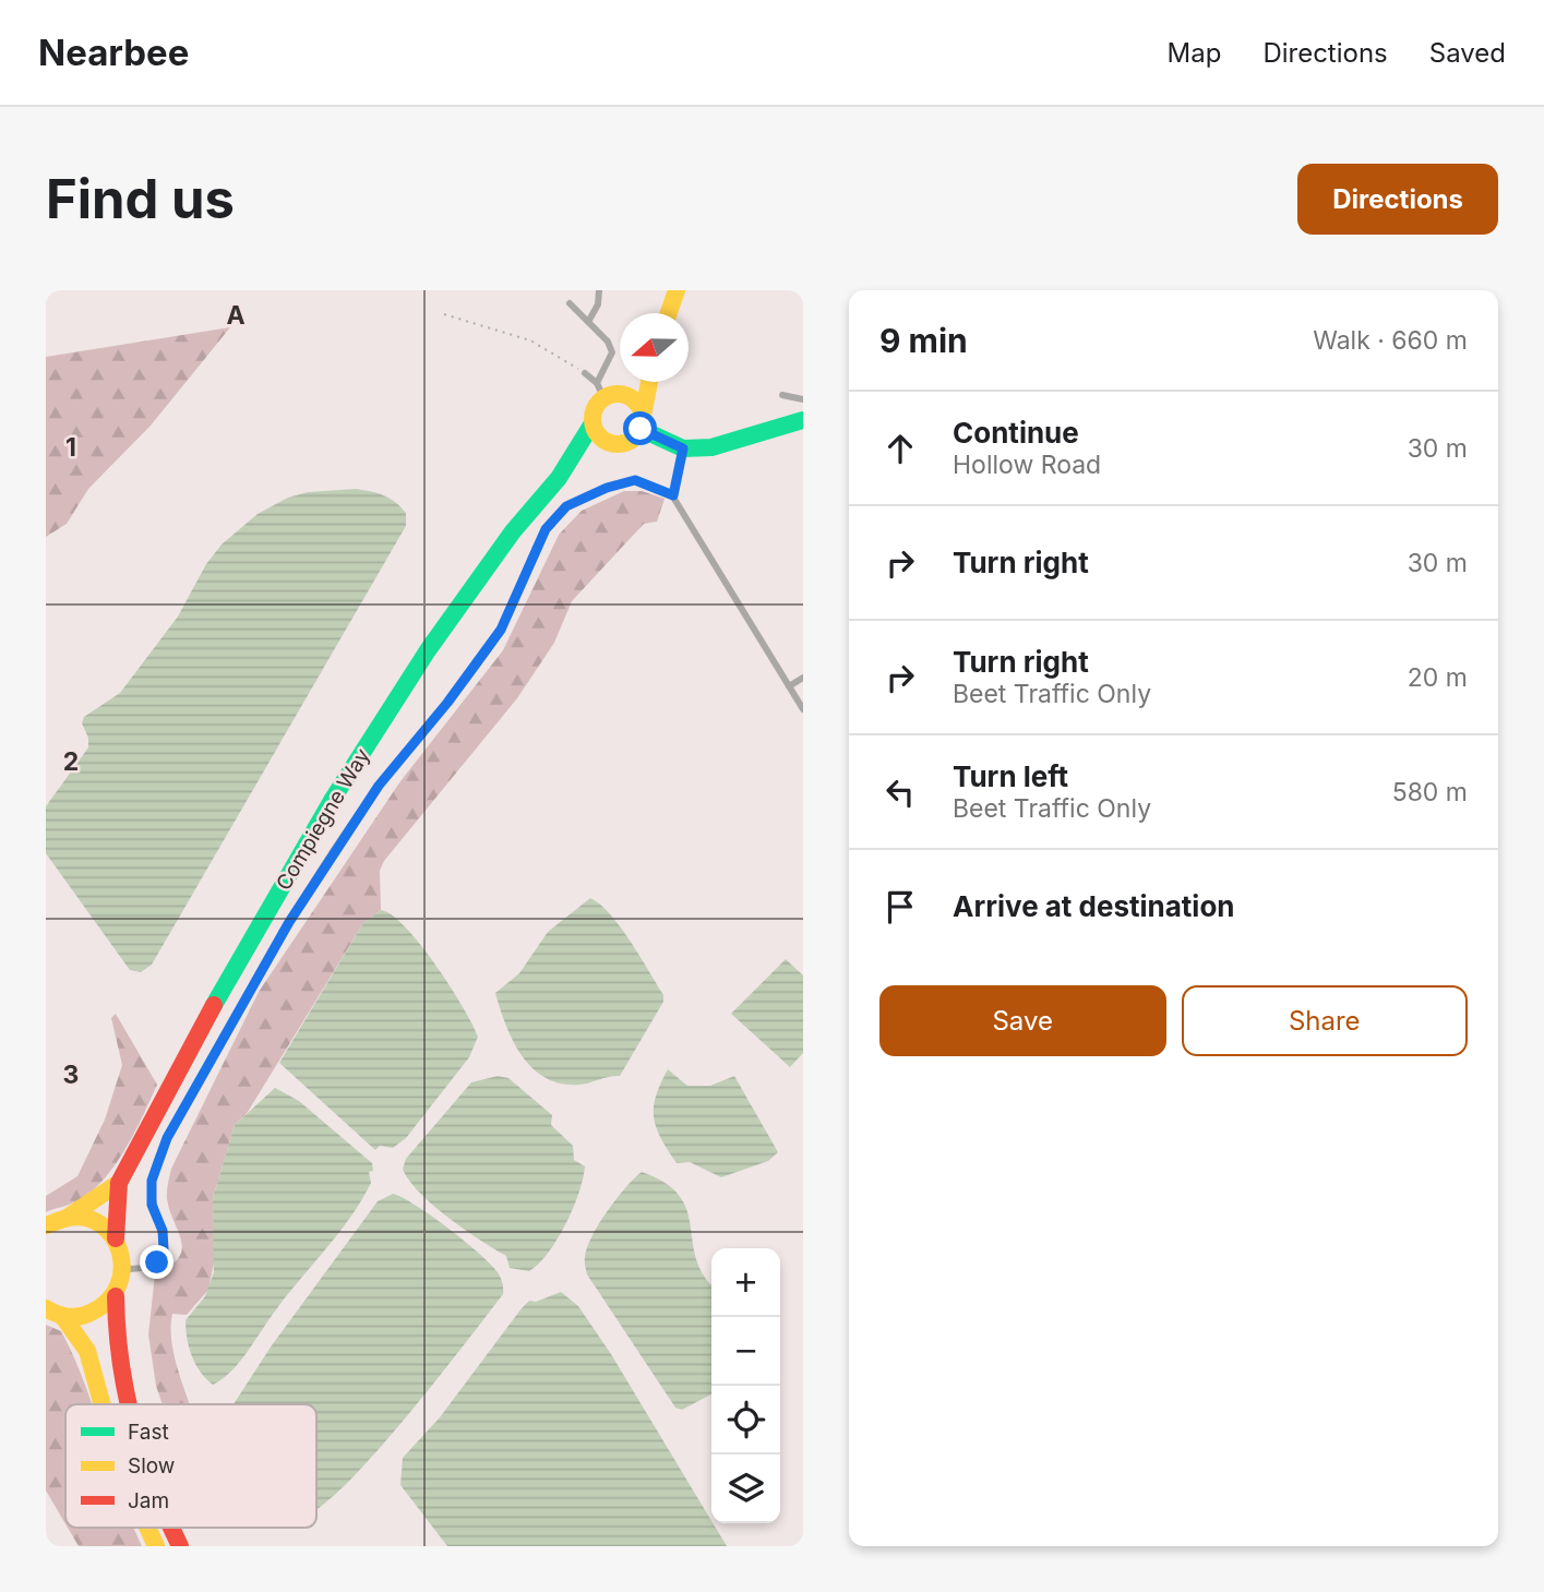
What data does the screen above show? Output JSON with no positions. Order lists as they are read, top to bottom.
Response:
{
  "streets": {
    "main road": ["Compiegne Way"]
  },
  "legend": ["Fast", "Slow", "Jam"],
  "north": "left",
  "page": {
    "header": "Nearbee",
    "nav": ["Map", "Directions", "Saved"],
    "buttons": [
      "Directions",
      ["Save", "Share"]
    ],
    "title": "Find us",
    "heading": ["9 min", "Walk · 660 m"],
    "list": [
      ["Continue", "Hollow Road", "30 m"],
      ["Turn right", "30 m"],
      ["Turn right", "Beet Traffic Only", "20 m"],
      ["Turn left", "Beet Traffic Only", "580 m"],
      "Arrive at destination"
    ],
    "map_buttons": ["+", "−"]
  },
  "grid": {
    "columns": ["A"],
    "rows": ["1", "2", "3"]
  }
}
